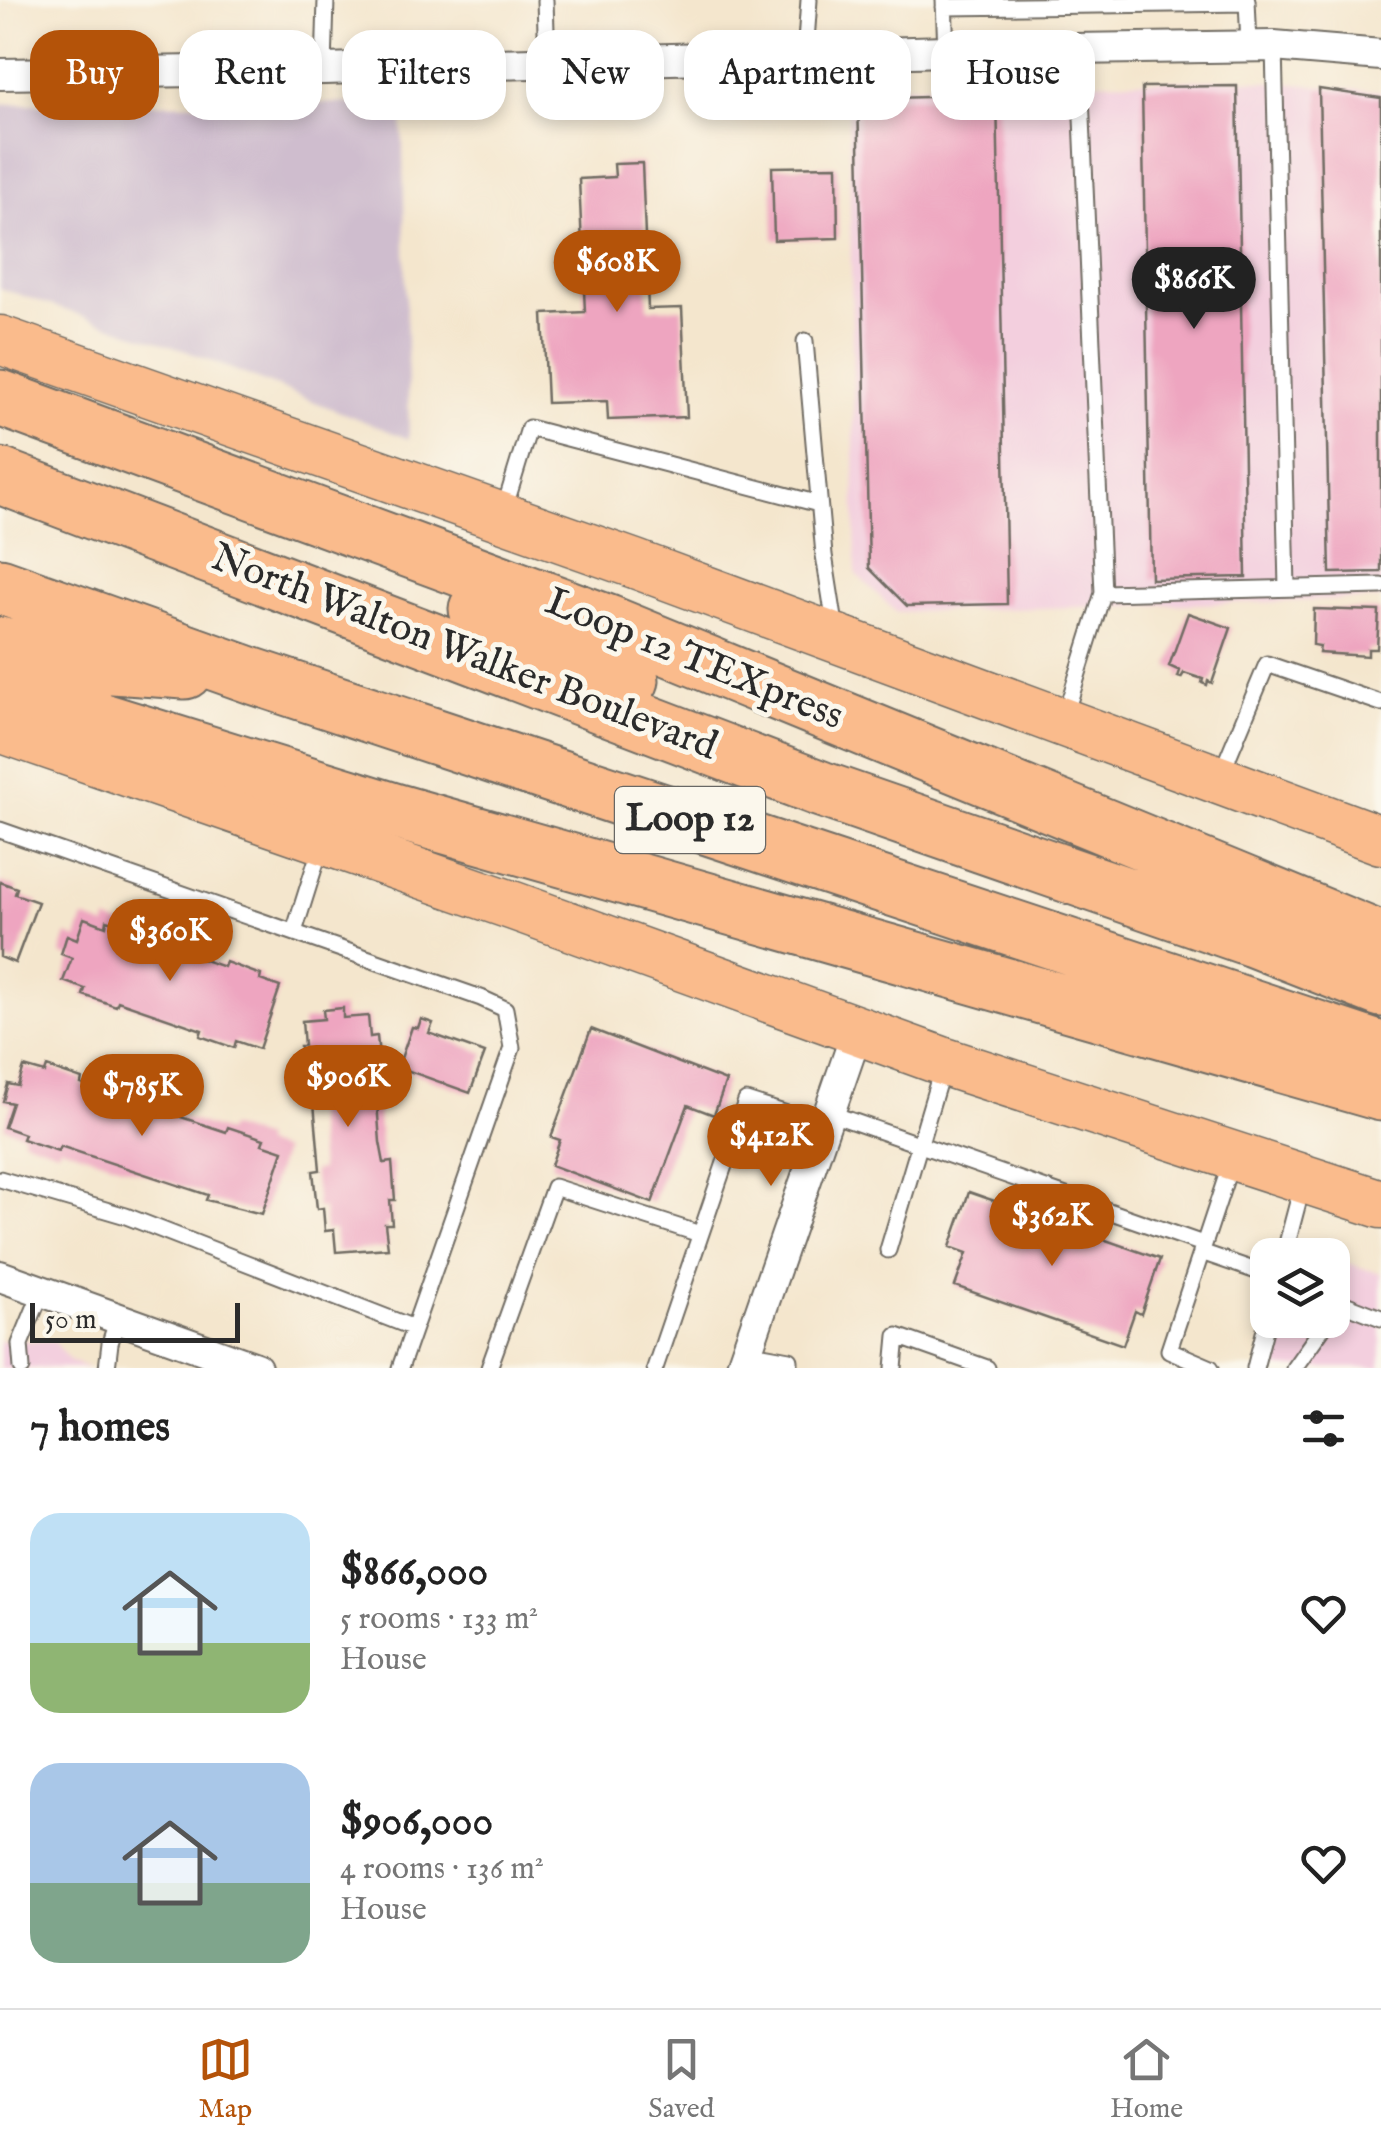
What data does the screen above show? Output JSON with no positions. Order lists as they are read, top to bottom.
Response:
{
  "streets": {
    "highway": ["North Walton Walker Boulevard", "Loop 12 TEXpress", "Loop 12"]
  },
  "scale_bar": "50 m",
  "page": {
    "chip": [
      "Buy",
      "Rent",
      "Filters",
      "New",
      "Apartment",
      "House"
    ],
    "price": [
      "$608K",
      "$866K",
      "$360K",
      "$906K",
      "$785K",
      "$412K",
      "$362K"
    ],
    "scale": "50 m",
    "heading": "7 homes",
    "list": [
      {
        "name": "$866,000",
        "note": "5 rooms · 133 m² · House"
      },
      {
        "name": "$906,000",
        "note": "4 rooms · 136 m² · House"
      }
    ],
    "tabs": ["Map", "Saved", "Home"]
  }
}
